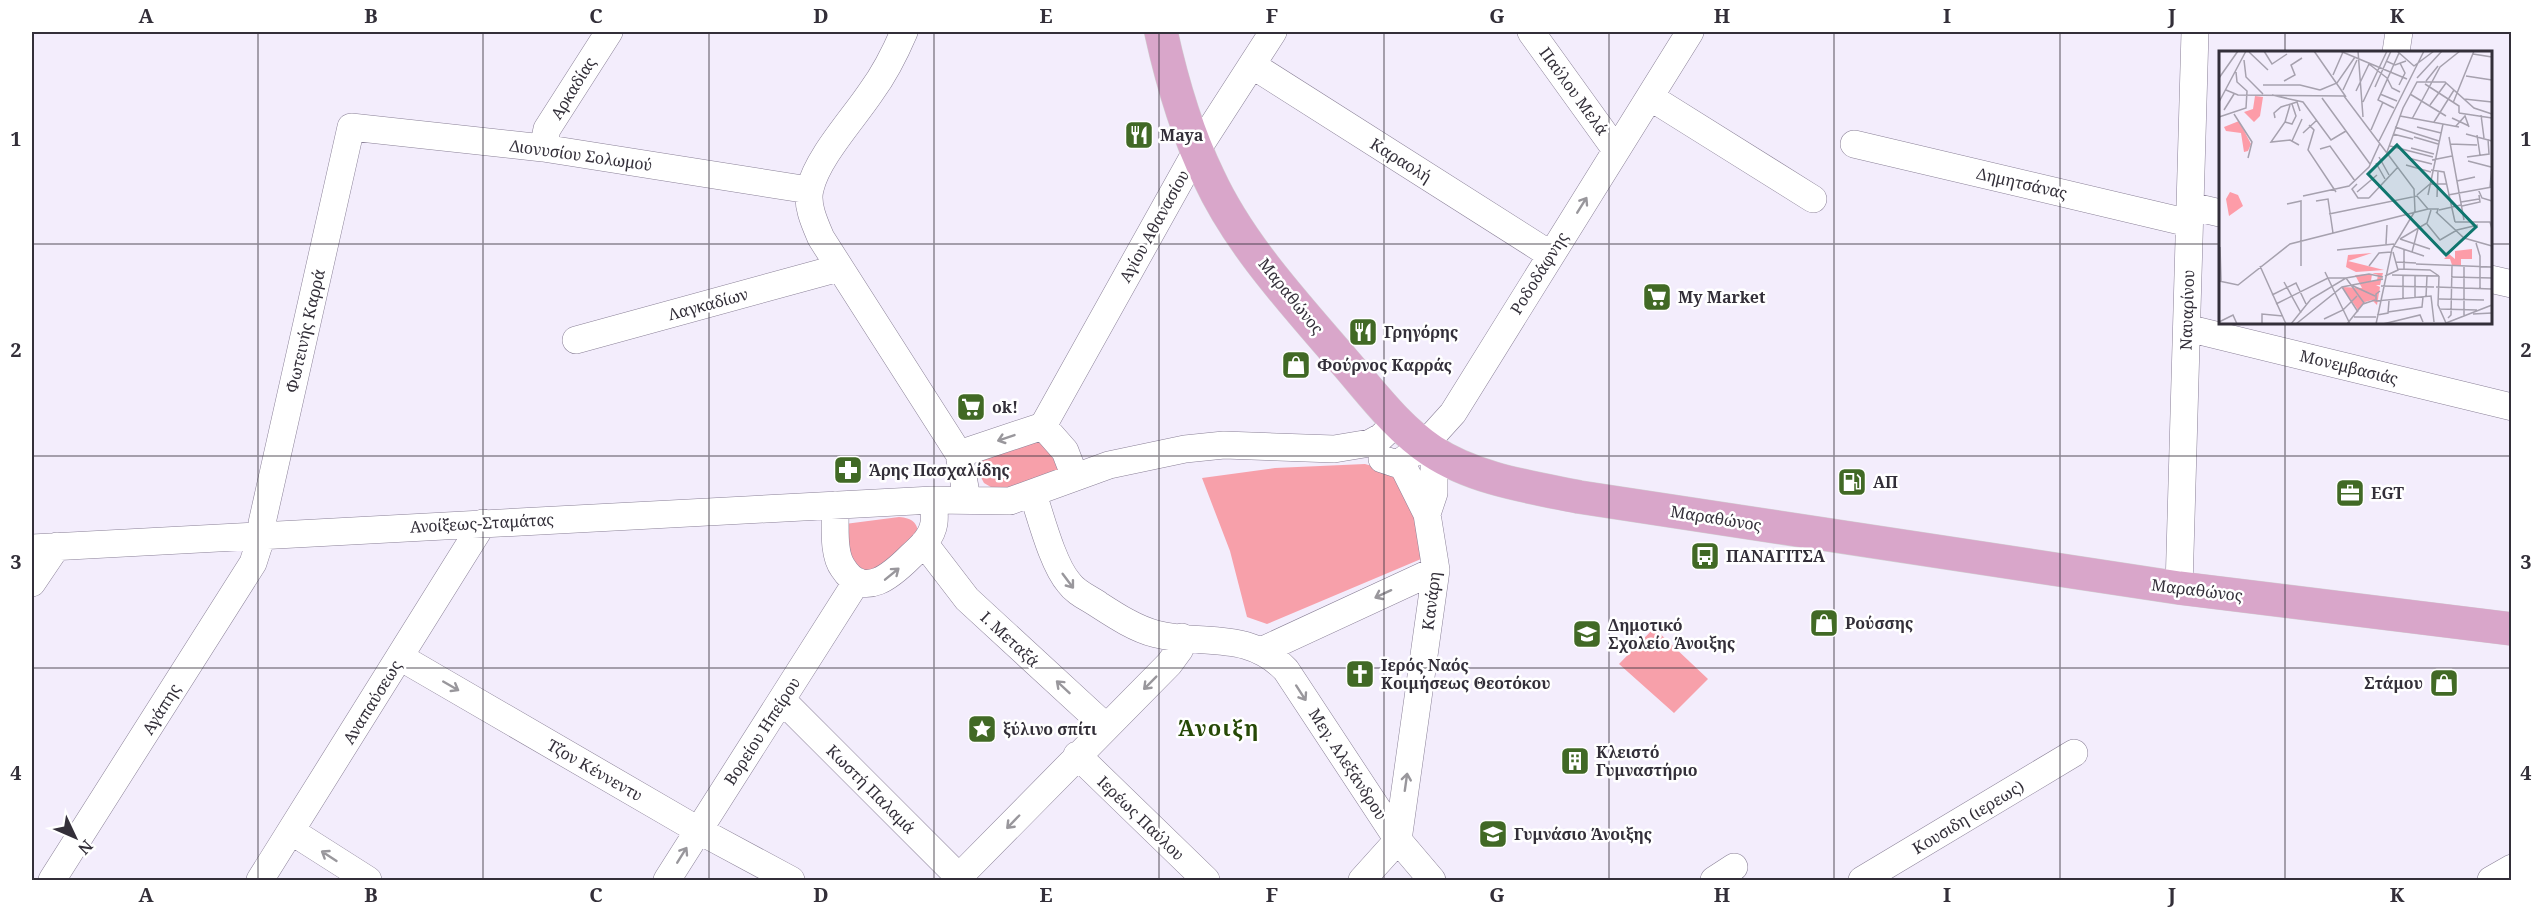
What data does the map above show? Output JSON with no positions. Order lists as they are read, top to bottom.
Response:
{
  "streets": {
    "main road": ["Μαραθώνος"],
    "street": [
      "Αρκαδίας",
      "Παύλου Μελά",
      "Διονυσίου Σολωμού",
      "Καραολή",
      "Δημητσάνας",
      "Αγίου Αθανασίου",
      "Ροδοδάφνης",
      "Λαγκαδίων",
      "Ναυαρίνου",
      "Φωτεινής Καρρά",
      "Μονεμβασιάς",
      "Ανοίξεως-Σταμάτας",
      "Κανάρη",
      "Ι. Μεταξά",
      "Αναπαύσεως",
      "Αγάπης",
      "Βορείου Ηπείρου",
      "Μεγ. Αλεξάνδρου",
      "Τζον Κέννεντυ",
      "Κωστή Παλαμά",
      "Κουσιδη (ιερεως)",
      "Ιερέως Παύλου"
    ]
  },
  "crossings": [
    ["Αρκαδίας", "Διονυσίου Σολωμού"],
    ["Παύλου Μελά", "Ροδοδάφνης"],
    ["Διονυσίου Σολωμού", "Φωτεινής Καρρά"],
    ["Καραολή", "Αγίου Αθανασίου"],
    ["Καραολή", "Ροδοδάφνης"],
    ["Δημητσάνας", "Ναυαρίνου"],
    ["Αγίου Αθανασίου", "Μαραθώνος"],
    ["Ροδοδάφνης", "Μαραθώνος"],
    ["Ροδοδάφνης", "Κανάρη"],
    ["Μαραθώνος", "Ναυαρίνου"],
    ["Μαραθώνος", "Κανάρη"],
    ["Ναυαρίνου", "Μονεμβασιάς"],
    ["Φωτεινής Καρρά", "Ανοίξεως-Σταμάτας"],
    ["Φωτεινής Καρρά", "Αγάπης"],
    ["Ανοίξεως-Σταμάτας", "Αναπαύσεως"],
    ["Ανοίξεως-Σταμάτας", "Αγάπης"],
    ["Ανοίξεως-Σταμάτας", "Μεγ. Αλεξάνδρου"],
    ["Κανάρη", "Μεγ. Αλεξάνδρου"],
    ["Αναπαύσεως", "Τζον Κέννεντυ"],
    ["Βορείου Ηπείρου", "Τζον Κέννεντυ"],
    ["Βορείου Ηπείρου", "Κωστή Παλαμά"]
  ],
  "one_way": [
    "Κανάρη",
    "Ι. Μεταξά",
    "Μεγ. Αλεξάνδρου",
    "Τζον Κέννεντυ"
  ],
  "districts": ["Άνοιξη"],
  "places": {
    "restaurant": ["Maya", "Γρηγόρης"],
    "supermarket": ["My Market", "ok!"],
    "shop": ["Φούρνος Καρράς", "Ρούσσης", "Στάμου"],
    "pharmacy": ["Άρης Πασχαλίδης"],
    "fuel station": ["ΑΠ"],
    "office": ["EGT"],
    "bus stop": ["ΠΑΝΑΓΙΤΣΑ"],
    "school or university": ["Δημοτικό Σχολείο Άνοιξης", "Γυμνάσιο Άνοιξης"],
    "church": ["Ιερός Ναός Κοιμήσεως Θεοτόκου"],
    "place": ["ξύλινο σπίτι"],
    "building": ["Κλειστό Γυμναστήριο"]
  },
  "north": "bottom right",
  "grid": {
    "columns": [
      "A",
      "B",
      "C",
      "D",
      "E",
      "F",
      "G",
      "H",
      "I",
      "J",
      "K"
    ],
    "rows": [
      "1",
      "2",
      "3",
      "4"
    ]
  }
}
